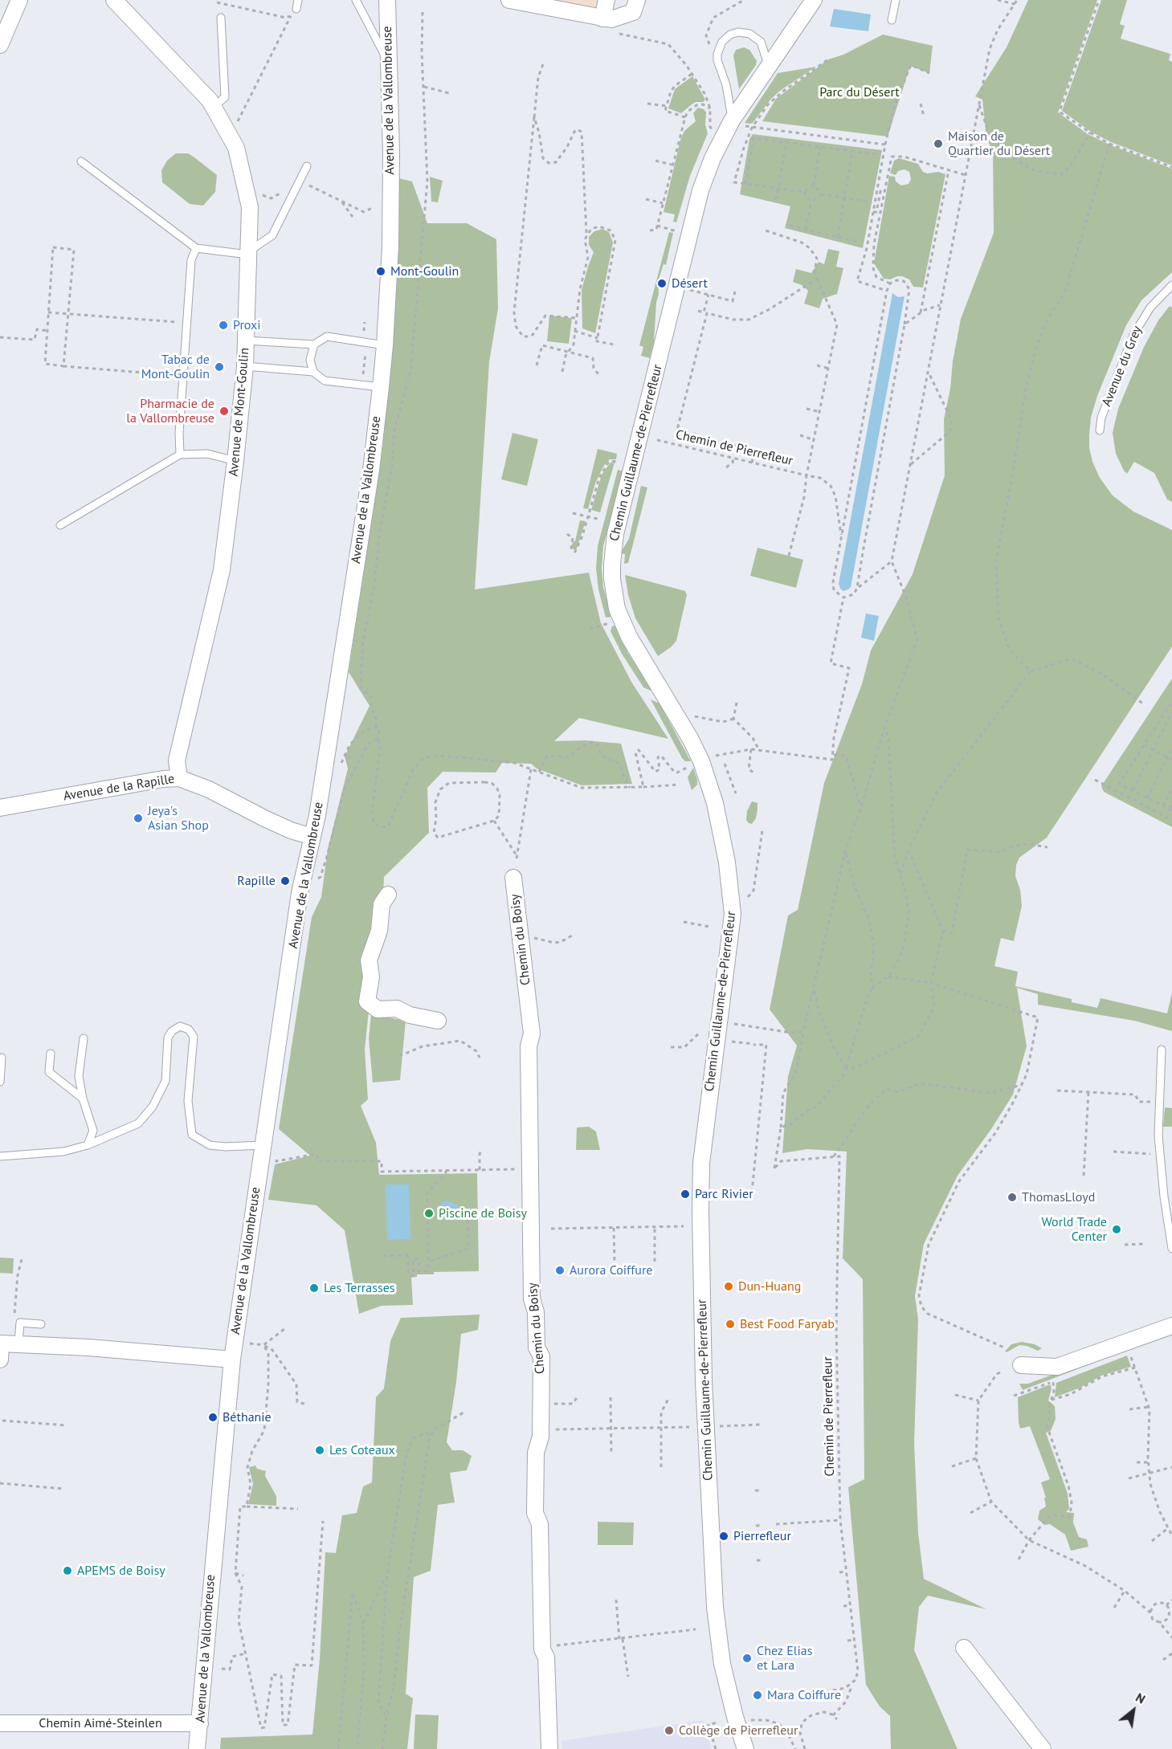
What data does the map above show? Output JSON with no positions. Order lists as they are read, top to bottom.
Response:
{
  "streets": {
    "street": [
      "Avenue de la Vallombreuse",
      "Avenue de Mont-Goulin",
      "Chemin Guillaume-de-Pierrefleur",
      "Avenue de la Rapille",
      "Chemin du Boisy",
      "Chemin Aimé-Steinlen"
    ],
    "lane": ["Avenue du Grey"],
    "path": ["Chemin de Pierrefleur"]
  },
  "crossings": [
    ["Avenue de la Vallombreuse", "Avenue de la Rapille"],
    ["Avenue de la Vallombreuse", "Chemin Aimé-Steinlen"],
    ["Avenue de Mont-Goulin", "Avenue de la Rapille"]
  ],
  "parks": ["Parc du Désert"],
  "places": [
    "Maison de Quartier du Désert",
    "Mont-Goulin",
    "Désert",
    "Proxi",
    "Tabac de Mont-Goulin",
    "Pharmacie de la Vallombreuse",
    "Jeya's Asian Shop",
    "Rapille",
    "Parc Rivier",
    "ThomasLloyd",
    "Piscine de Boisy",
    "World Trade Center",
    "Aurora Coiffure",
    "Dun-Huang",
    "Les Terrasses",
    "Best Food Faryab",
    "Béthanie",
    "Les Coteaux",
    "Pierrefleur",
    "APEMS de Boisy",
    "Chez Elias et Lara",
    "Mara Coiffure",
    "Collège de Pierrefleur"
  ],
  "north": "top right"
}
